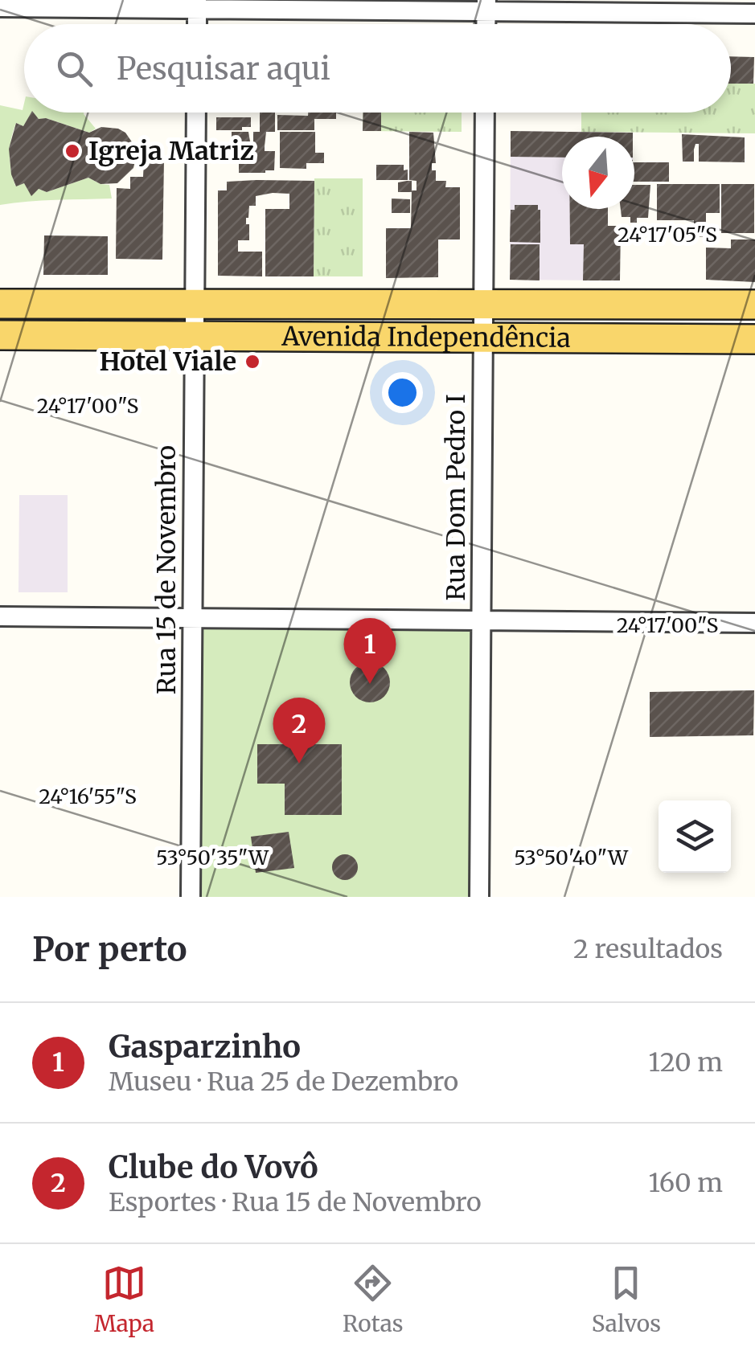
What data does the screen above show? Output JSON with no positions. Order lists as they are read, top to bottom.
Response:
{
  "streets": {
    "main road": ["Avenida Independência"],
    "street": ["Rua Dom Pedro I", "Rua 15 de Novembro"]
  },
  "crossings": [
    ["Avenida Independência", "Rua Dom Pedro I"],
    ["Avenida Independência", "Rua 15 de Novembro"]
  ],
  "places": ["Igreja Matriz", "Hotel Viale"],
  "north": "bottom",
  "page": {
    "search": "Pesquisar aqui",
    "pins": ["1", "2"],
    "heading": ["Por perto", "2 resultados"],
    "list": [
      {
        "mark": "1",
        "name": "Gasparzinho",
        "note": "Museu · Rua 25 de Dezembro",
        "value": "120 m"
      },
      {
        "mark": "2",
        "name": "Clube do Vovô",
        "note": "Esportes · Rua 15 de Novembro",
        "value": "160 m"
      }
    ],
    "nav": ["Mapa", "Rotas", "Salvos"]
  },
  "coordinates": [
    "24°17'05\"S",
    "24°17'00\"S",
    "24°16'55\"S",
    "53°50'35\"W",
    "53°50'40\"W"
  ]
}
